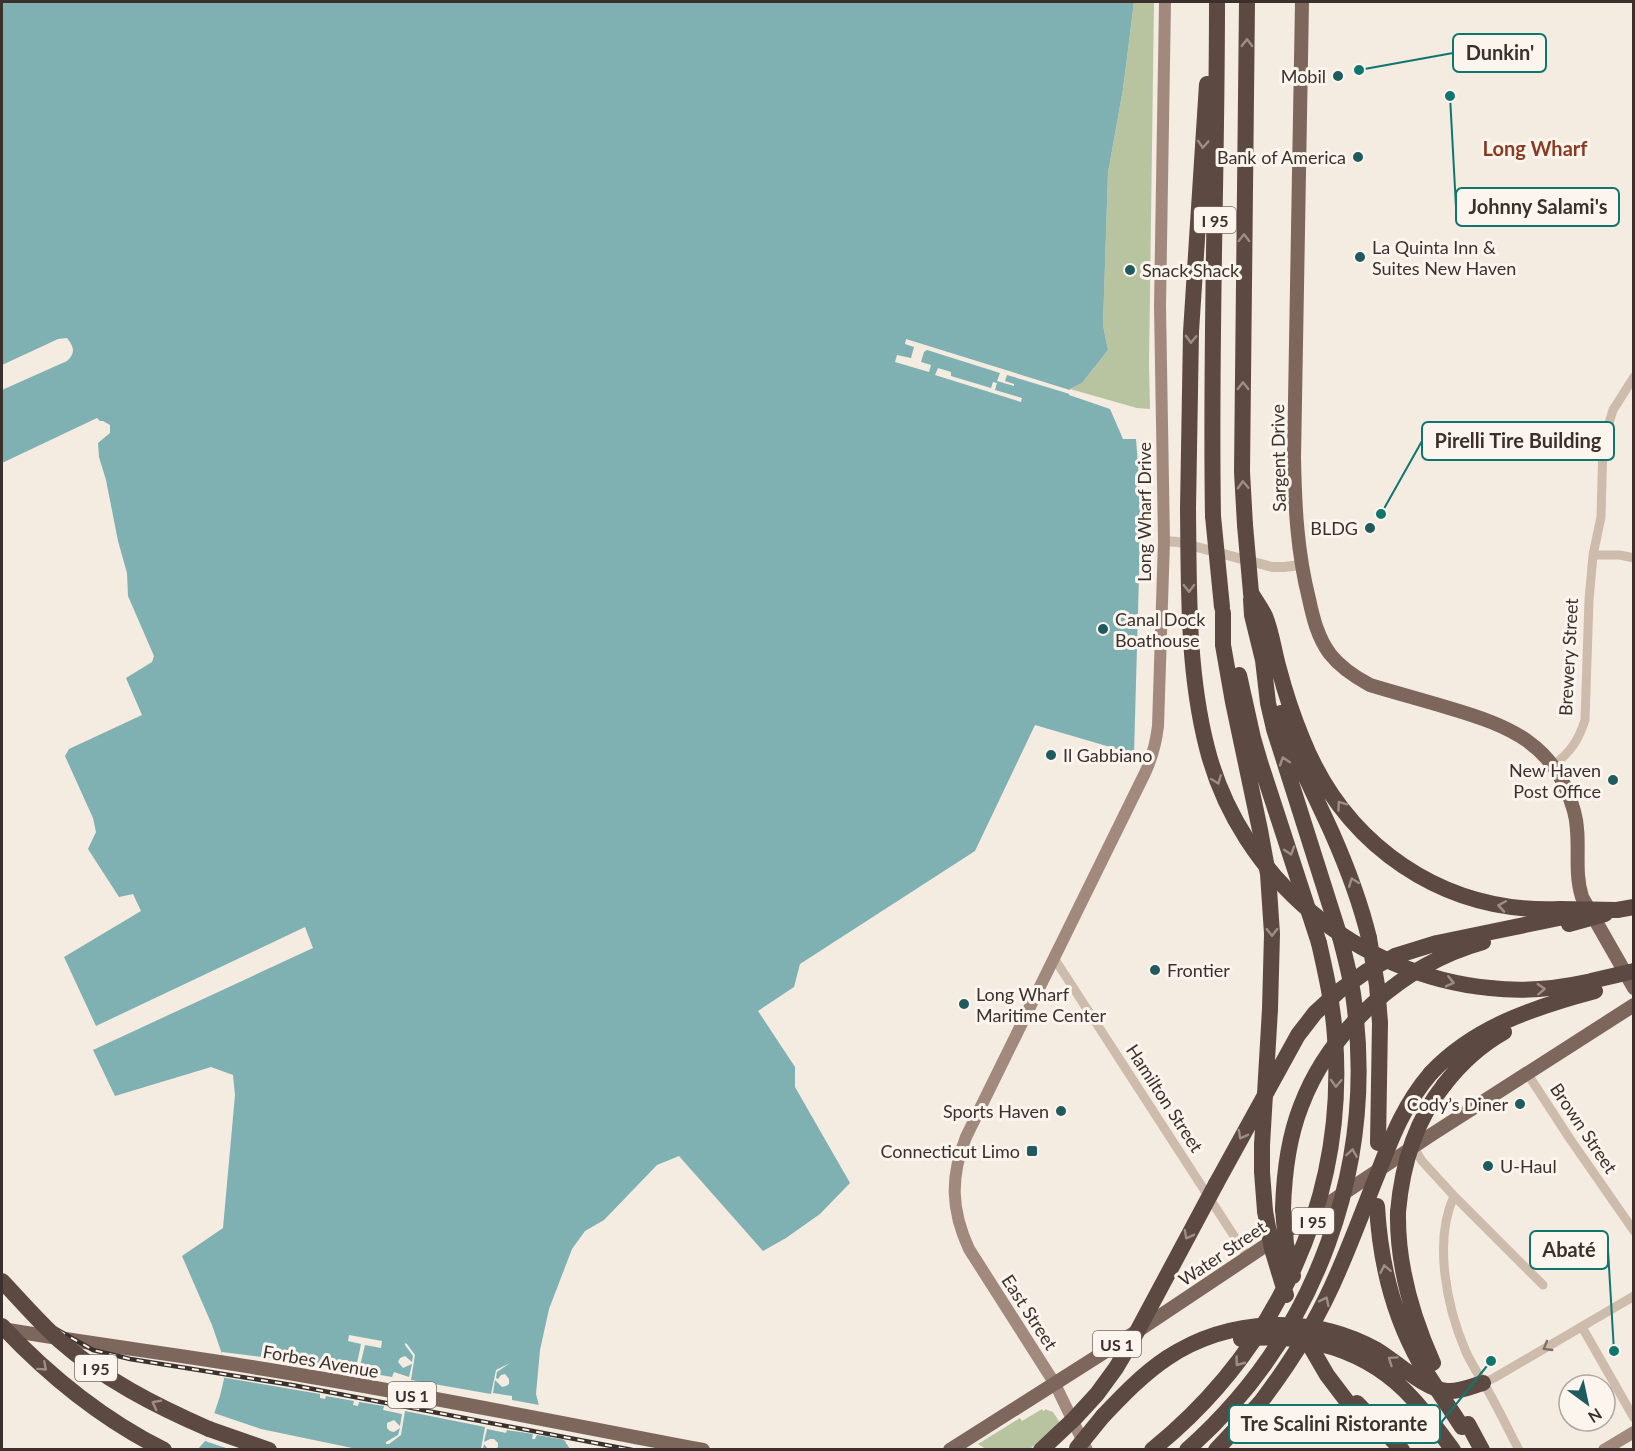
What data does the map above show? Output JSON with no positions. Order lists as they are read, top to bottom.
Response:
{
  "streets": {
    "highway": ["I 95"],
    "main road": [
      "Sargent Drive",
      "Long Wharf Drive",
      "Water Street",
      "East Street",
      "US 1",
      "Forbes Avenue"
    ],
    "street": ["Brewery Street", "Hamilton Street", "Brown Street"]
  },
  "crossings": [
    ["I 95", "Forbes Avenue"],
    ["Sargent Drive", "Brewery Street"],
    ["Long Wharf Drive", "Hamilton Street"],
    ["Long Wharf Drive", "East Street"],
    ["Hamilton Street", "Water Street"],
    ["Brown Street", "Water Street"],
    ["Water Street", "East Street"]
  ],
  "districts": ["Long Wharf"],
  "places": {
    "other": [
      "Dunkin'",
      "Mobil",
      "Johnny Salami's",
      "Bank of America",
      "La Quinta Inn & Suites New Haven",
      "Snack Shack",
      "Pirelli Tire Building",
      "BLDG",
      "Canal Dock Boathouse",
      "Il Gabbiano",
      "New Haven Post Office",
      "Frontier",
      "Long Wharf Maritime Center",
      "Cody’s Diner",
      "Sports Haven",
      "U-Haul",
      "Abaté",
      "Tre Scalini Ristorante"
    ],
    "transit": ["Connecticut Limo"]
  },
  "north": "bottom right"
}
